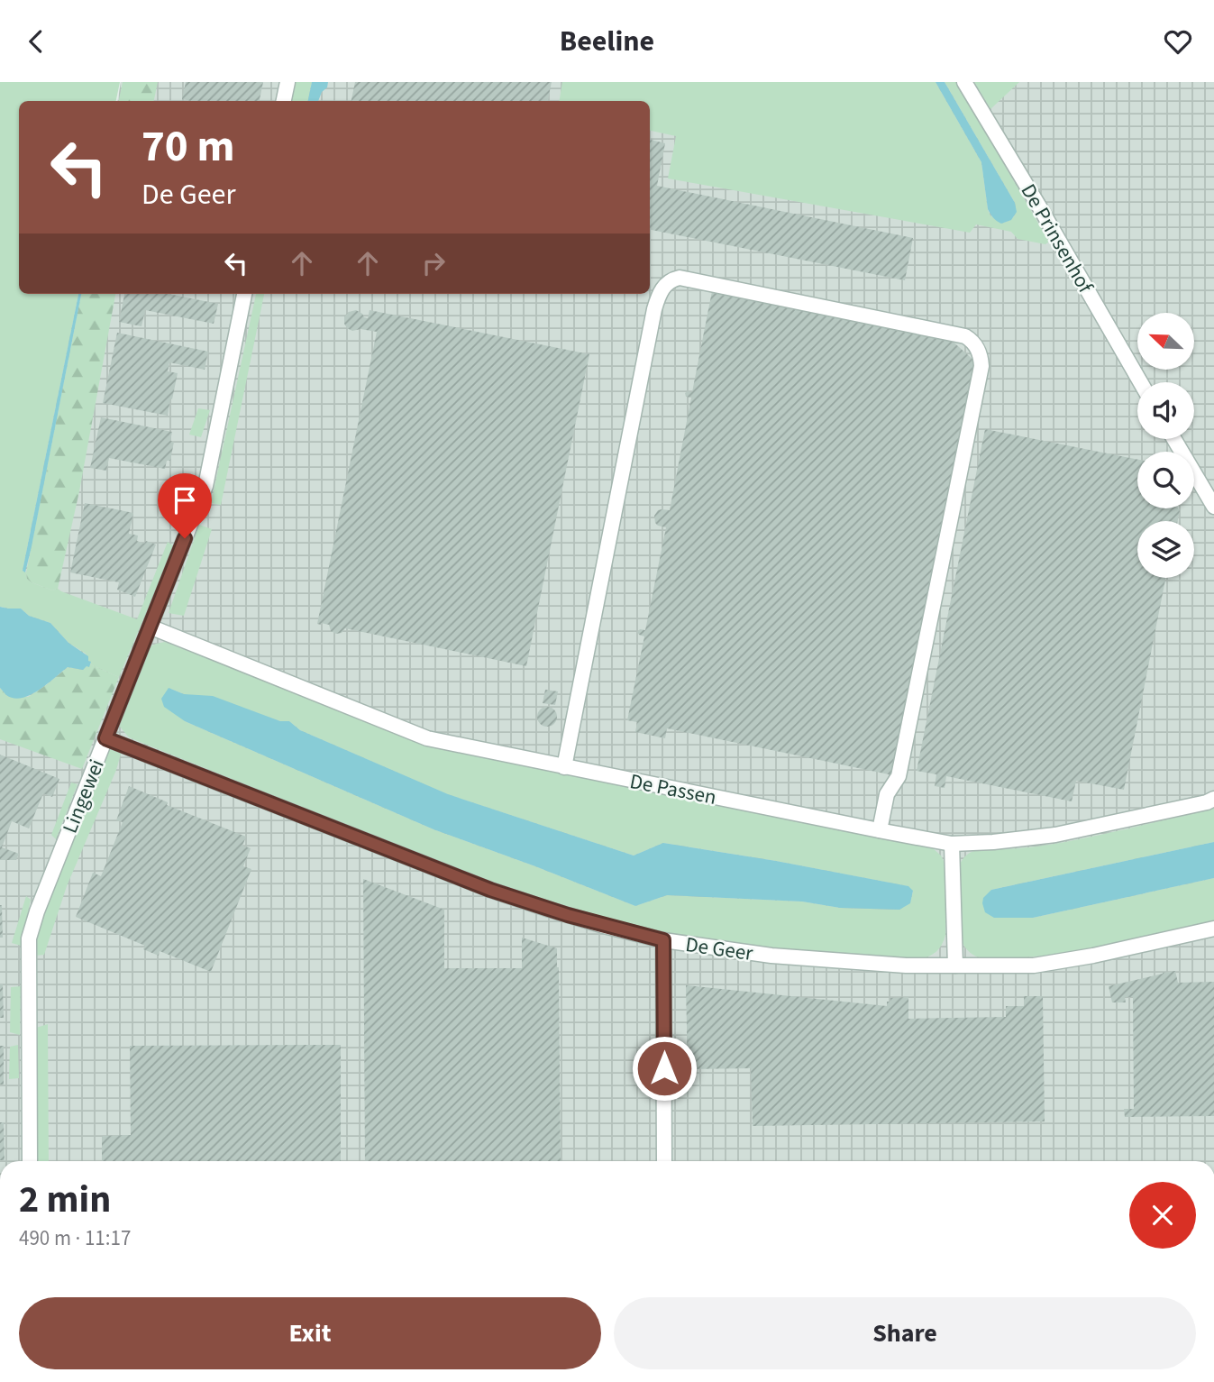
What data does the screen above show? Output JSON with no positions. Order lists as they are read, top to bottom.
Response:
{
  "streets": {
    "street": [
      "De Prinsenhof",
      "De Passen",
      "Lingewei",
      "De Geer"
    ]
  },
  "crossings": [
    ["De Passen", "Lingewei"],
    ["Lingewei", "De Geer"]
  ],
  "north": "top left",
  "page": {
    "header": "Beeline",
    "turn": ["70 m", "De Geer"],
    "heading": ["2 min", "490 m · 11:17"],
    "buttons": ["Exit", "Share"]
  }
}
